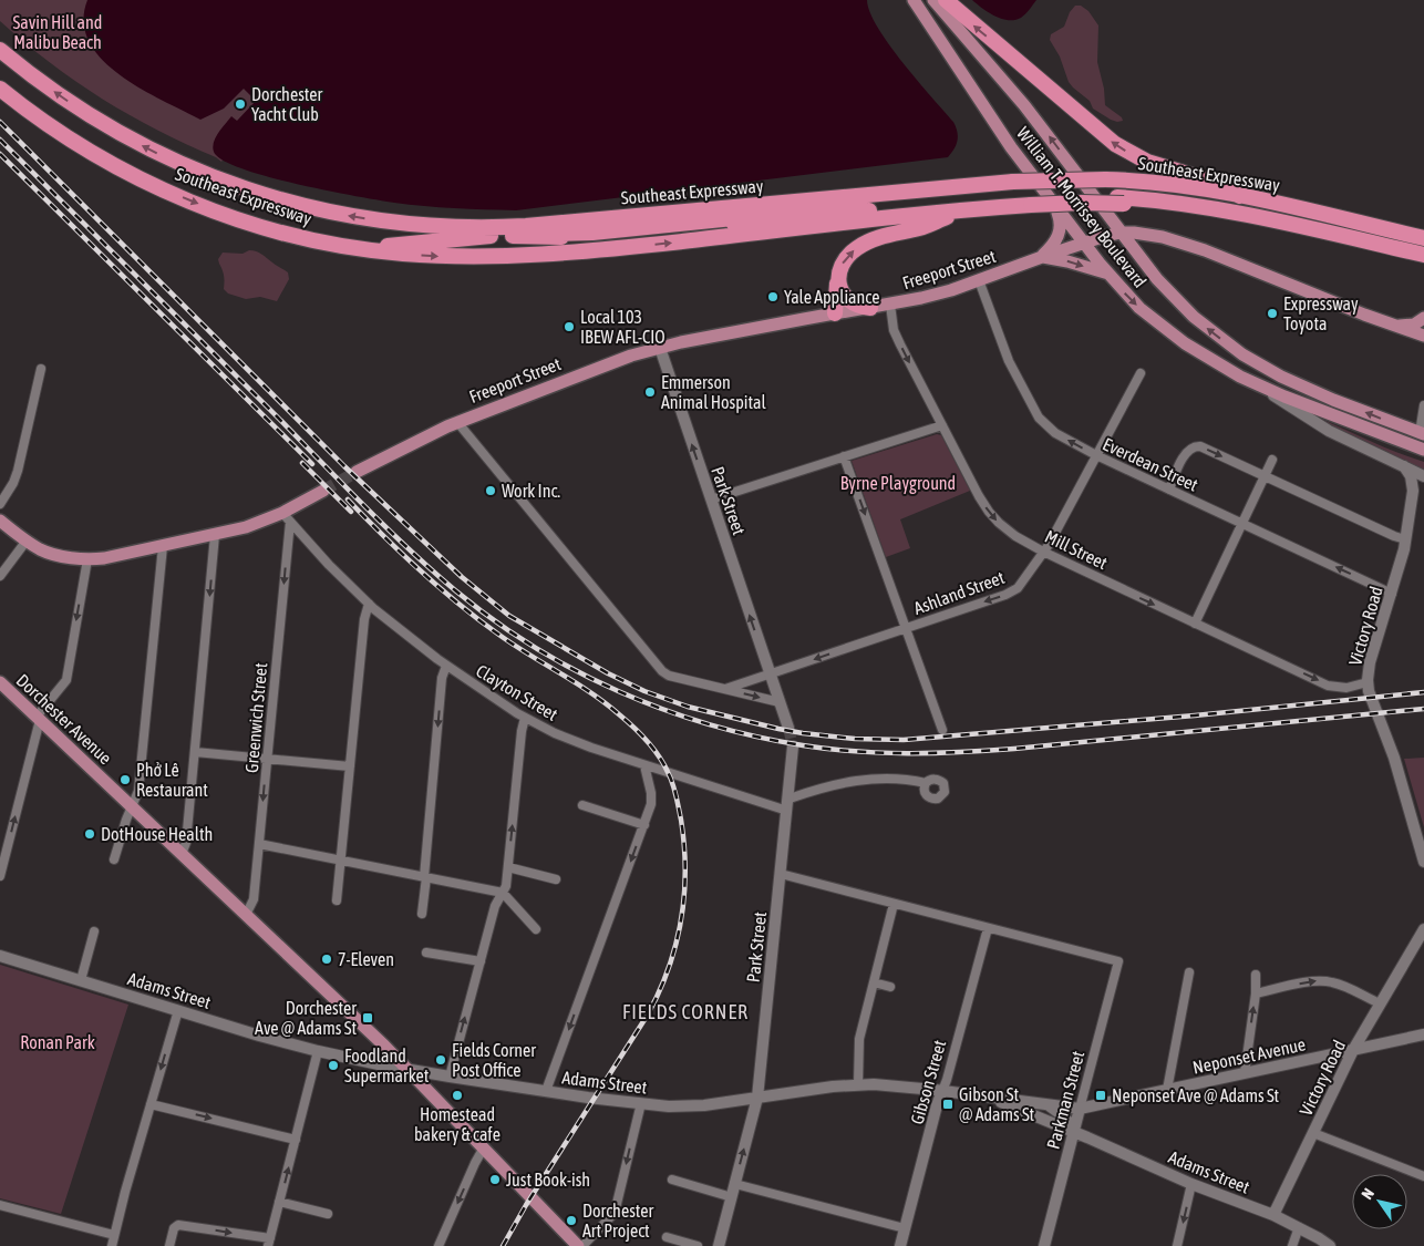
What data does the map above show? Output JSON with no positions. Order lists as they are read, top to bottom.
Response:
{
  "streets": {
    "highway": ["Southeast Expressway"],
    "main road": [
      "William T. Morrissey Boulevard",
      "Freeport Street",
      "Park Street",
      "Victory Road",
      "Dorchester Avenue",
      "Adams Street",
      "Neponset Avenue",
      "Gibson Street",
      "Parkman Street"
    ],
    "street": [
      "Everdean Street",
      "Mill Street",
      "Ashland Street",
      "Clayton Street",
      "Greenwich Street"
    ]
  },
  "crossings": [
    ["William T. Morrissey Boulevard", "Freeport Street"],
    ["Freeport Street", "Everdean Street"],
    ["Freeport Street", "Park Street"],
    ["Freeport Street", "Mill Street"],
    ["Everdean Street", "Ashland Street"],
    ["Everdean Street", "Victory Road"],
    ["Park Street", "Ashland Street"],
    ["Park Street", "Clayton Street"],
    ["Park Street", "Adams Street"],
    ["Mill Street", "Ashland Street"],
    ["Mill Street", "Victory Road"],
    ["Victory Road", "Adams Street"],
    ["Victory Road", "Neponset Avenue"],
    ["Clayton Street", "Greenwich Street"],
    ["Greenwich Street", "Dorchester Avenue"],
    ["Dorchester Avenue", "Adams Street"],
    ["Adams Street", "Neponset Avenue"],
    ["Adams Street", "Gibson Street"],
    ["Adams Street", "Parkman Street"],
    ["Neponset Avenue", "Parkman Street"],
    ["Gibson Street", "Parkman Street"]
  ],
  "one_way": ["Park Street", "Mill Street", "Ashland Street"],
  "districts": ["FIELDS CORNER"],
  "parks": ["Savin Hill and Malibu Beach", "Byrne Playground", "Ronan Park"],
  "places": {
    "other": [
      "Dorchester Yacht Club",
      "Yale Appliance",
      "Expressway Toyota",
      "Local 103 IBEW AFL-CIO",
      "Emmerson Animal Hospital",
      "Work Inc.",
      "Phở Lê Restaurant",
      "DotHouse Health",
      "7-Eleven",
      "Fields Corner Post Office",
      "Foodland Supermarket",
      "Homestead bakery & cafe",
      "Just Book-ish",
      "Dorchester Art Project"
    ],
    "transit": ["Dorchester Ave @ Adams St", "Neponset Ave @ Adams St", "Gibson St @ Adams St"]
  },
  "north": "top left"
}
